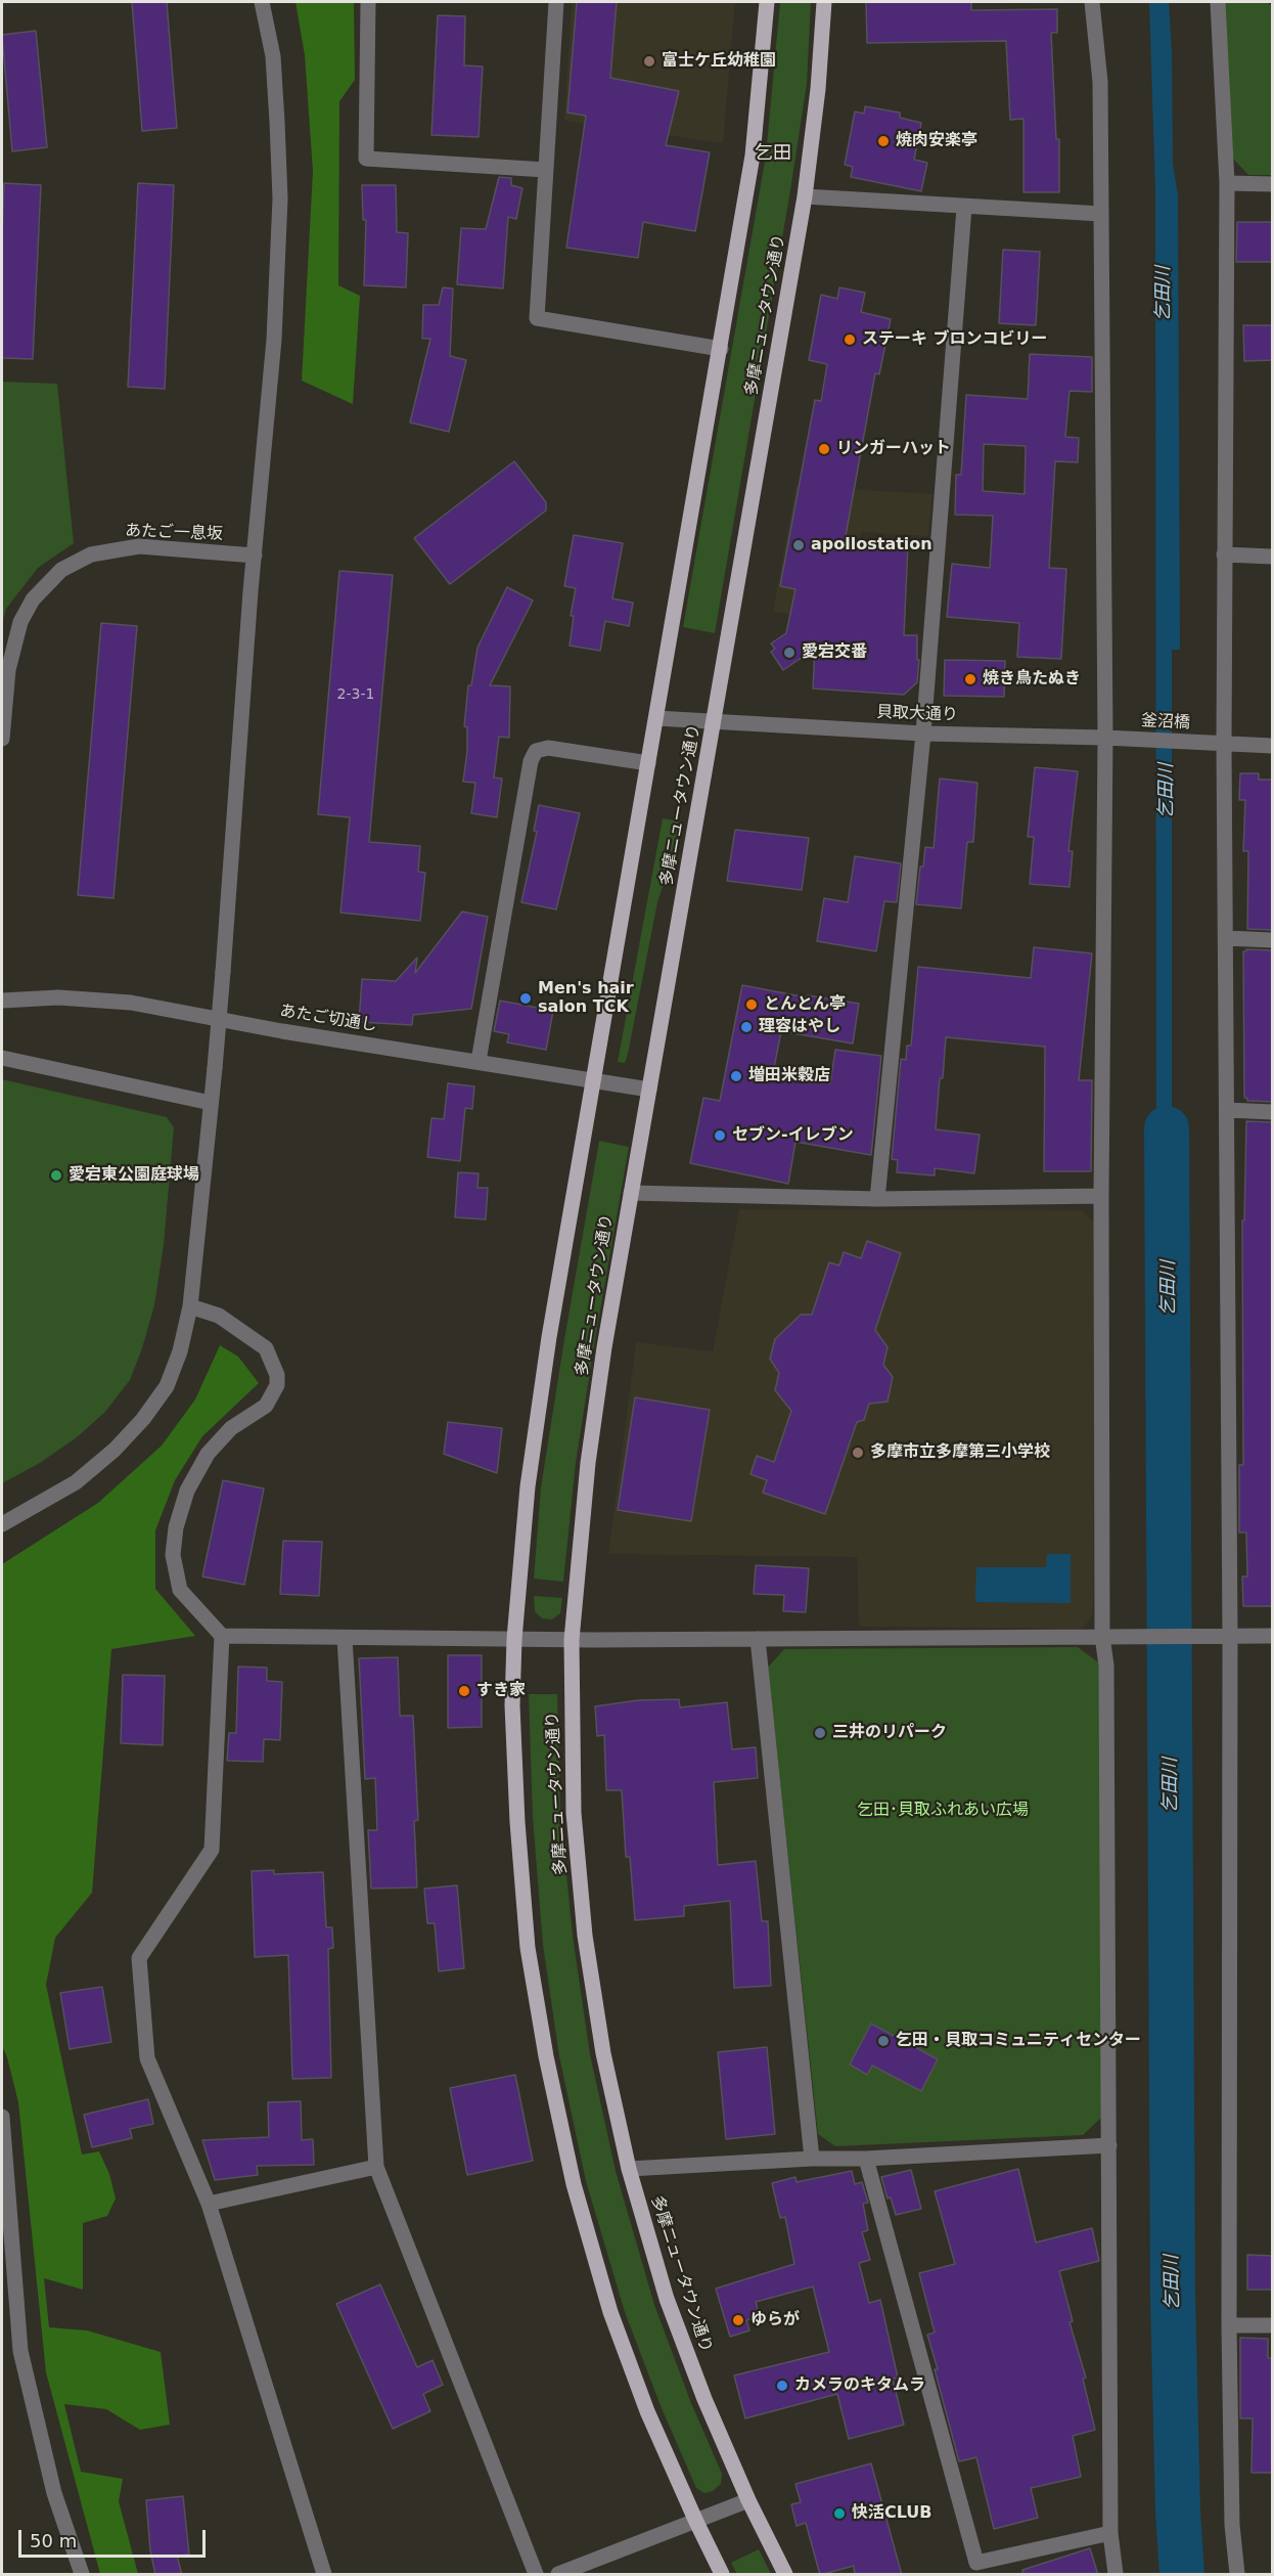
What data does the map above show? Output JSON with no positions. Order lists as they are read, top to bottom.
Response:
{
  "streets": {
    "main road": ["多摩ニュータウン通り"],
    "street": [
      "あたご一息坂",
      "貝取大通り",
      "釜沼橋",
      "あたご切通し"
    ]
  },
  "crossings": [
    ["多摩ニュータウン通り", "貝取大通り"],
    ["多摩ニュータウン通り", "あたご切通し"],
    ["貝取大通り", "釜沼橋"]
  ],
  "districts": ["乞田"],
  "water": ["乞田川"],
  "parks": ["乞田･貝取ふれあい広場"],
  "places": [
    "富士ケ丘幼稚園",
    "焼肉安楽亭",
    "ステーキ ブロンコビリー",
    "リンガーハット",
    "apollostation",
    "愛宕交番",
    "焼き鳥たぬき",
    "Men's hair salon TCK",
    "とんとん亭",
    "理容はやし",
    "増田米穀店",
    "セブン-イレブン",
    "愛宕東公園庭球場",
    "多摩市立多摩第三小学校",
    "すき家",
    "三井のリパーク",
    "乞田・貝取コミュニティセンター",
    "ゆらが",
    "カメラのキタムラ",
    "快活CLUB"
  ],
  "house_numbers": ["2-3-1"],
  "scale_bar": "50 m"
}
